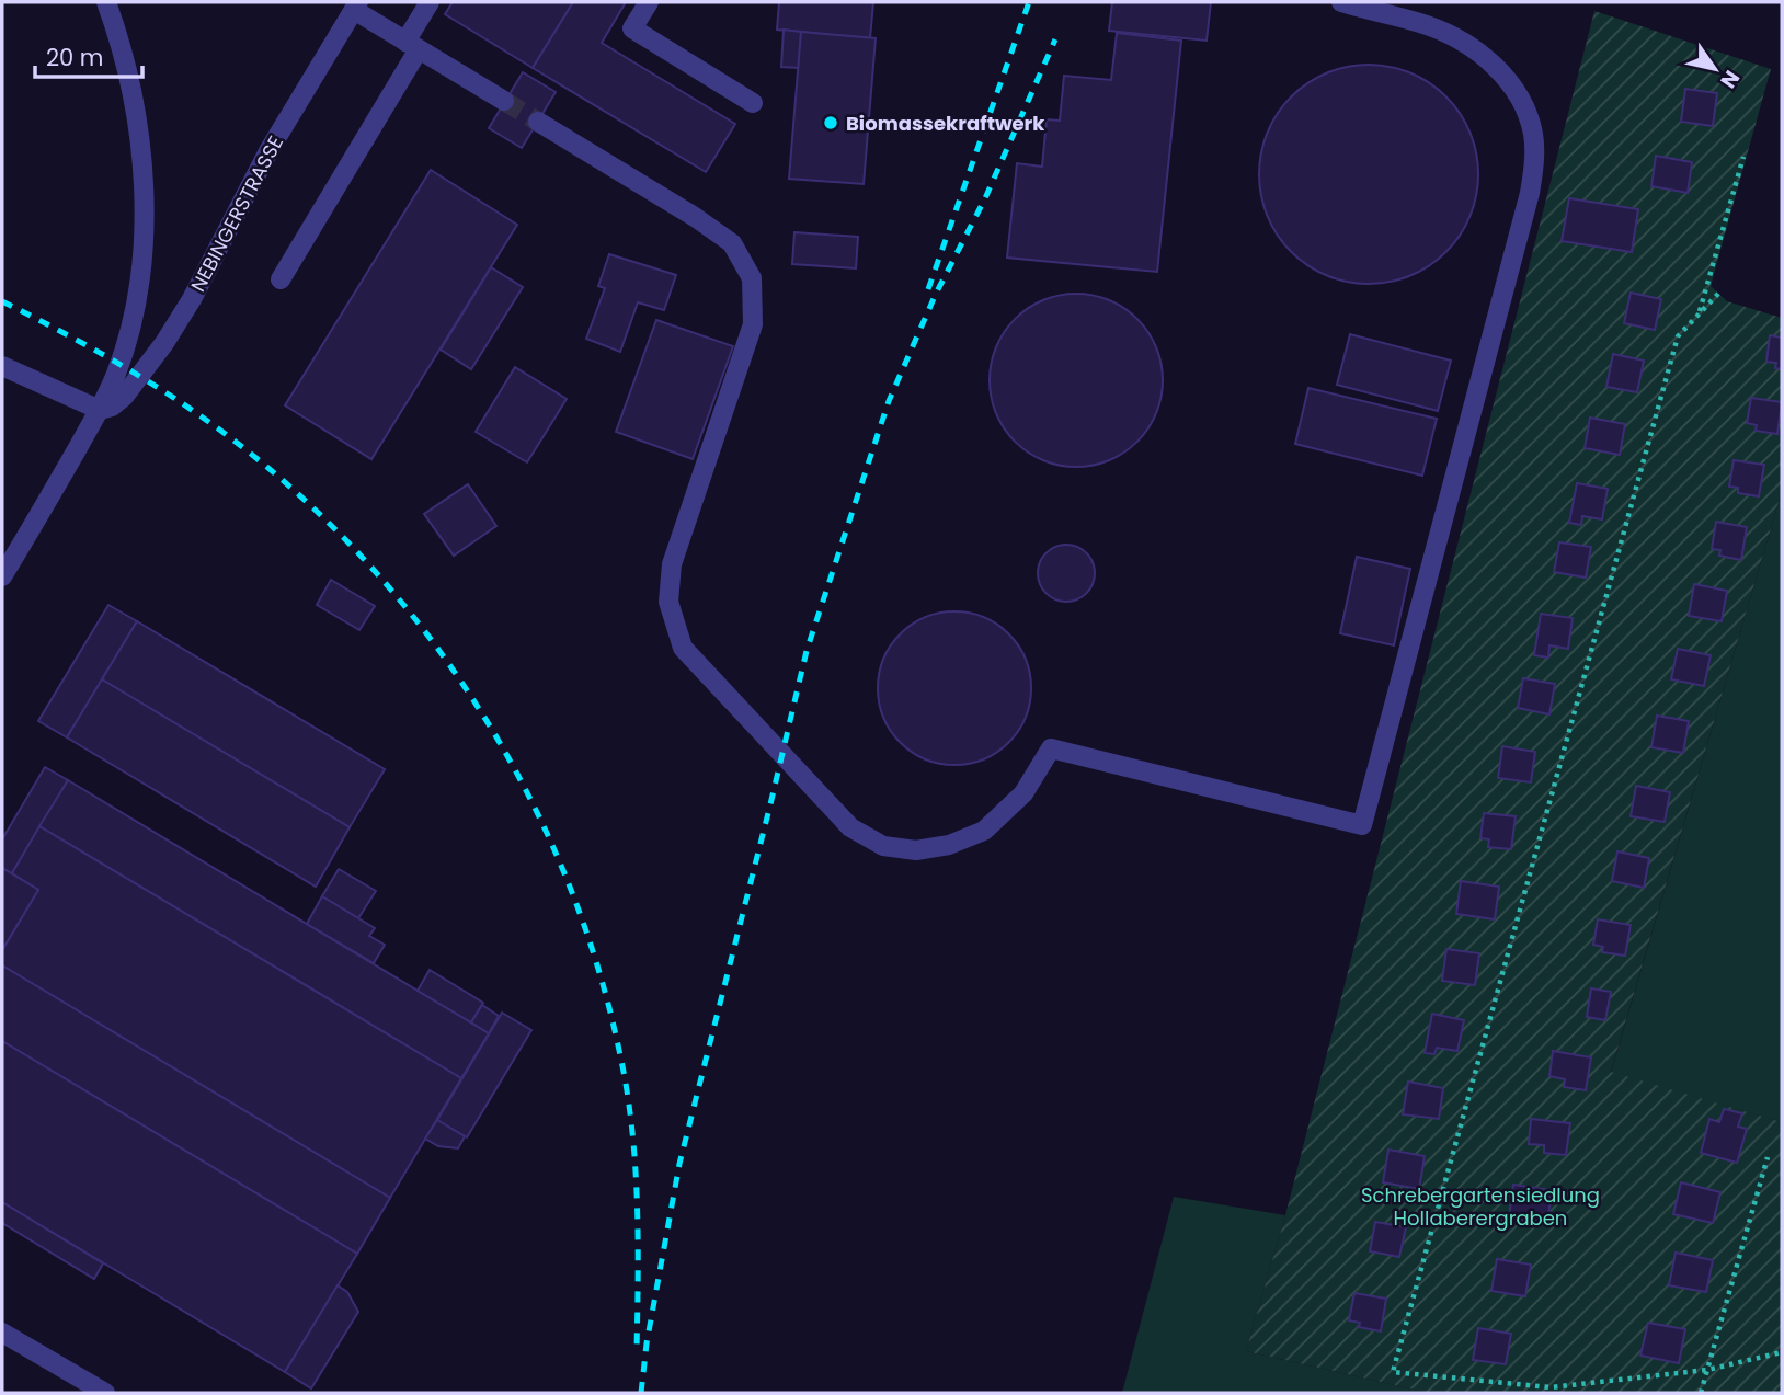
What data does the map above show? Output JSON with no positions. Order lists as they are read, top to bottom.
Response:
{
  "streets": {
    "street": ["NEBINGERSTRASSE"]
  },
  "parks": ["Schrebergartensiedlung Hollaberergraben"],
  "places": ["Biomassekraftwerk"],
  "scale_bar": "20 m",
  "north": "bottom right"
}
